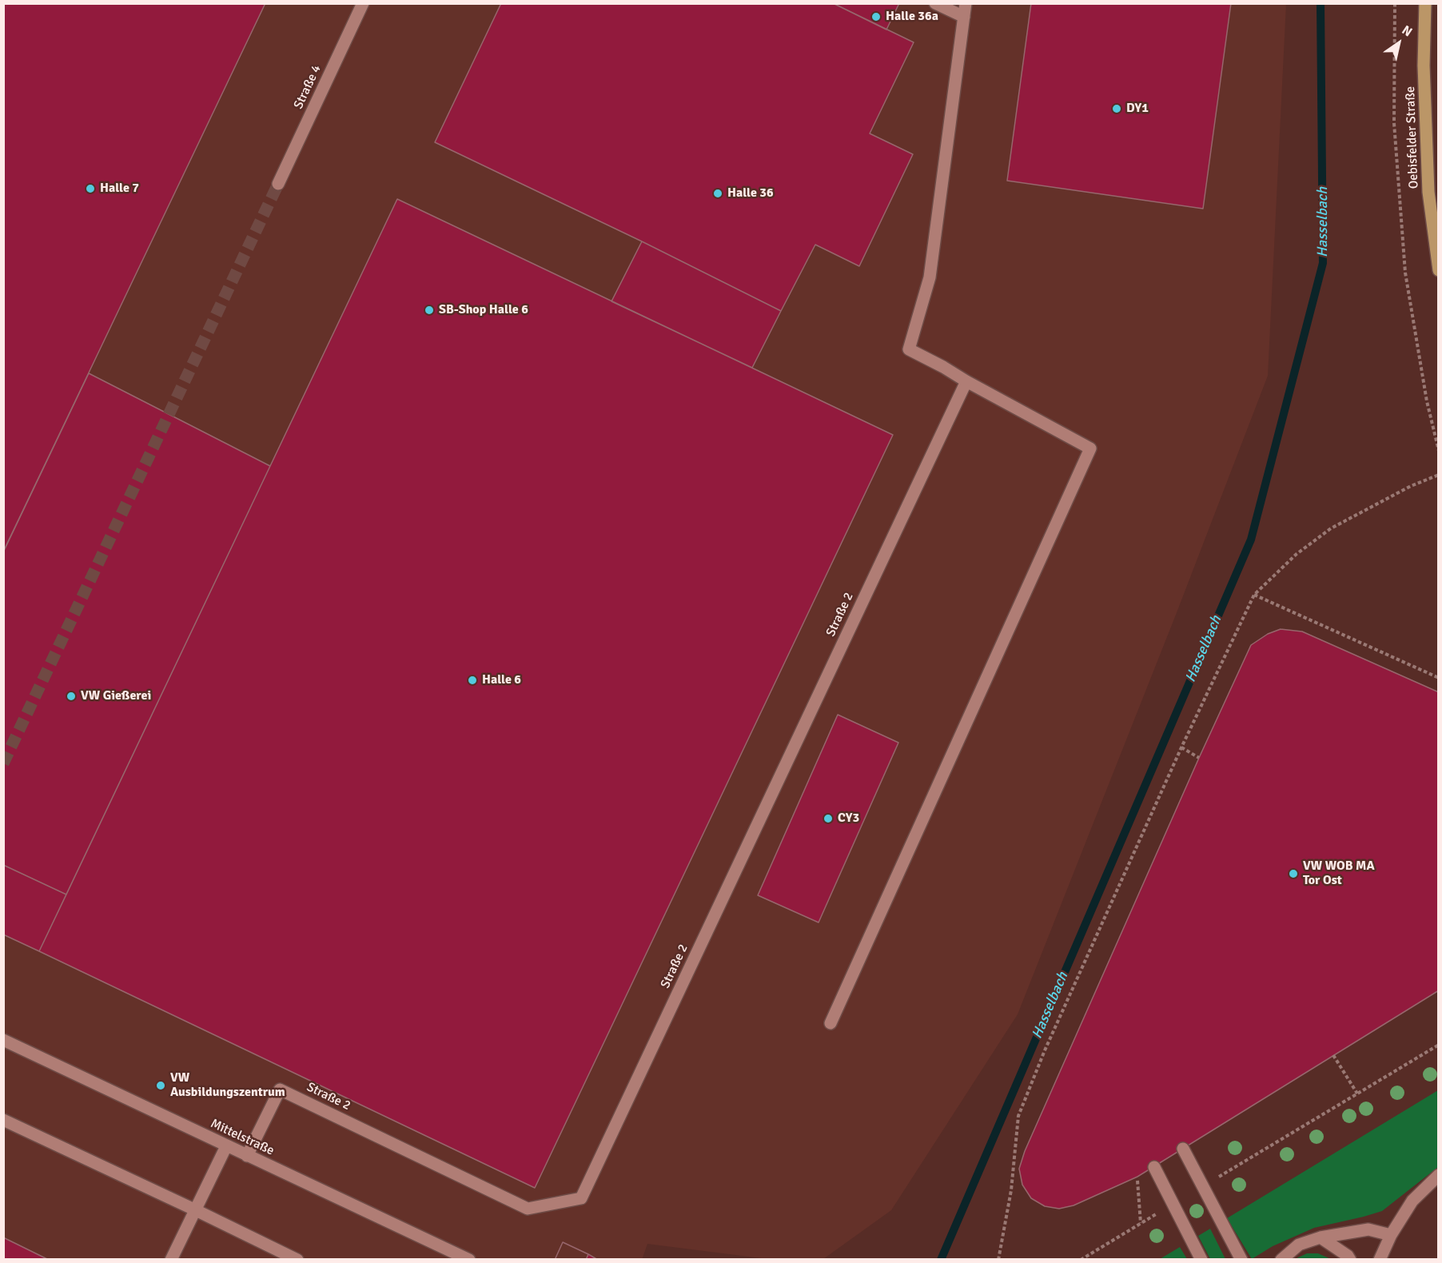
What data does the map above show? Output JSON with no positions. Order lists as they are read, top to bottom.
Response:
{
  "streets": {
    "main road": ["Oebisfelder Straße"],
    "street": ["Straße 4", "Straße 2", "Mittelstraße"]
  },
  "crossings": [
    ["Straße 2", "Mittelstraße"]
  ],
  "water": ["Hasselbach"],
  "places": [
    "Halle 36a",
    "DY1",
    "Halle 7",
    "Halle 36",
    "SB-Shop Halle 6",
    "Halle 6",
    "VW Gießerei",
    "CY3",
    "VW WOB MA Tor Ost",
    "VW Ausbildungszentrum"
  ],
  "north": "top right"
}
